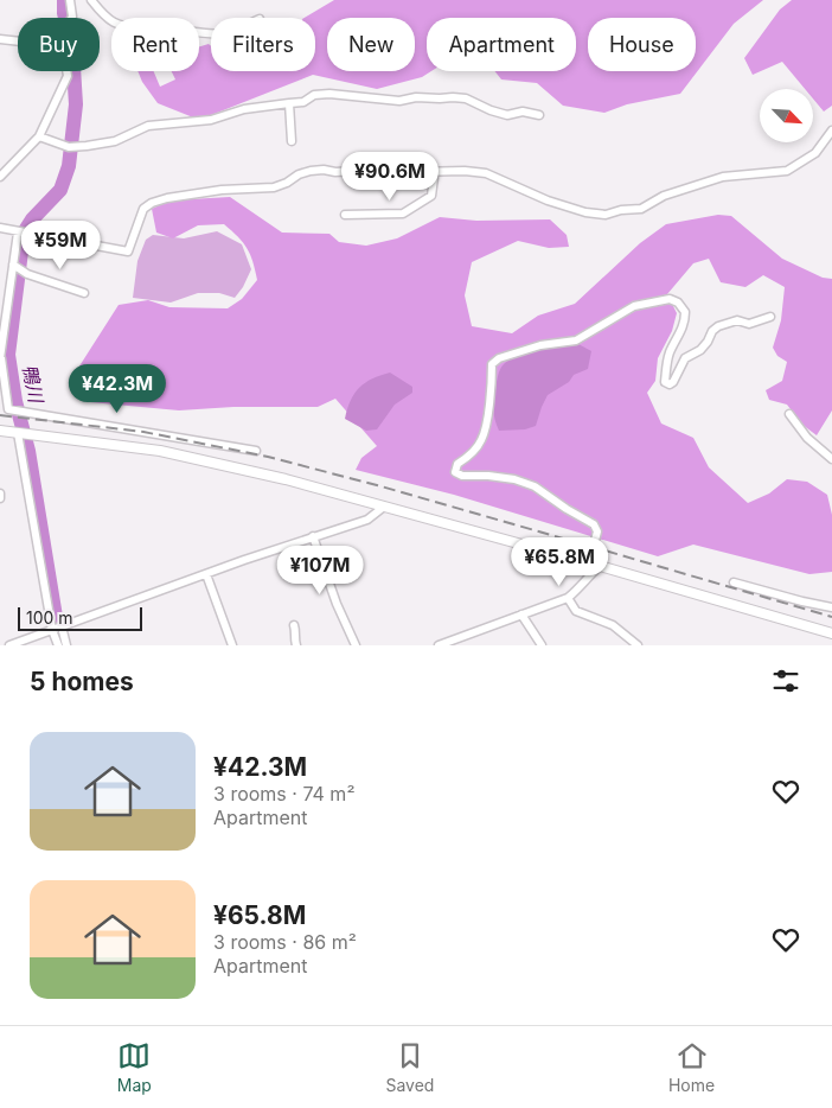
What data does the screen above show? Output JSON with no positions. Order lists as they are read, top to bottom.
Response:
{
  "water": ["鴨川"],
  "scale_bar": "100 m",
  "north": "bottom right",
  "page": {
    "chip": [
      "Buy",
      "Rent",
      "Filters",
      "New",
      "Apartment",
      "House"
    ],
    "price": [
      "¥90.6M",
      "¥59M",
      "¥42.3M",
      "¥65.8M",
      "¥107M"
    ],
    "scale": "100 m",
    "heading": "5 homes",
    "list": [
      {
        "name": "¥42.3M",
        "note": "3 rooms · 74 m² · Apartment"
      },
      {
        "name": "¥65.8M",
        "note": "3 rooms · 86 m² · Apartment"
      }
    ],
    "tabs": ["Map", "Saved", "Home"]
  }
}
